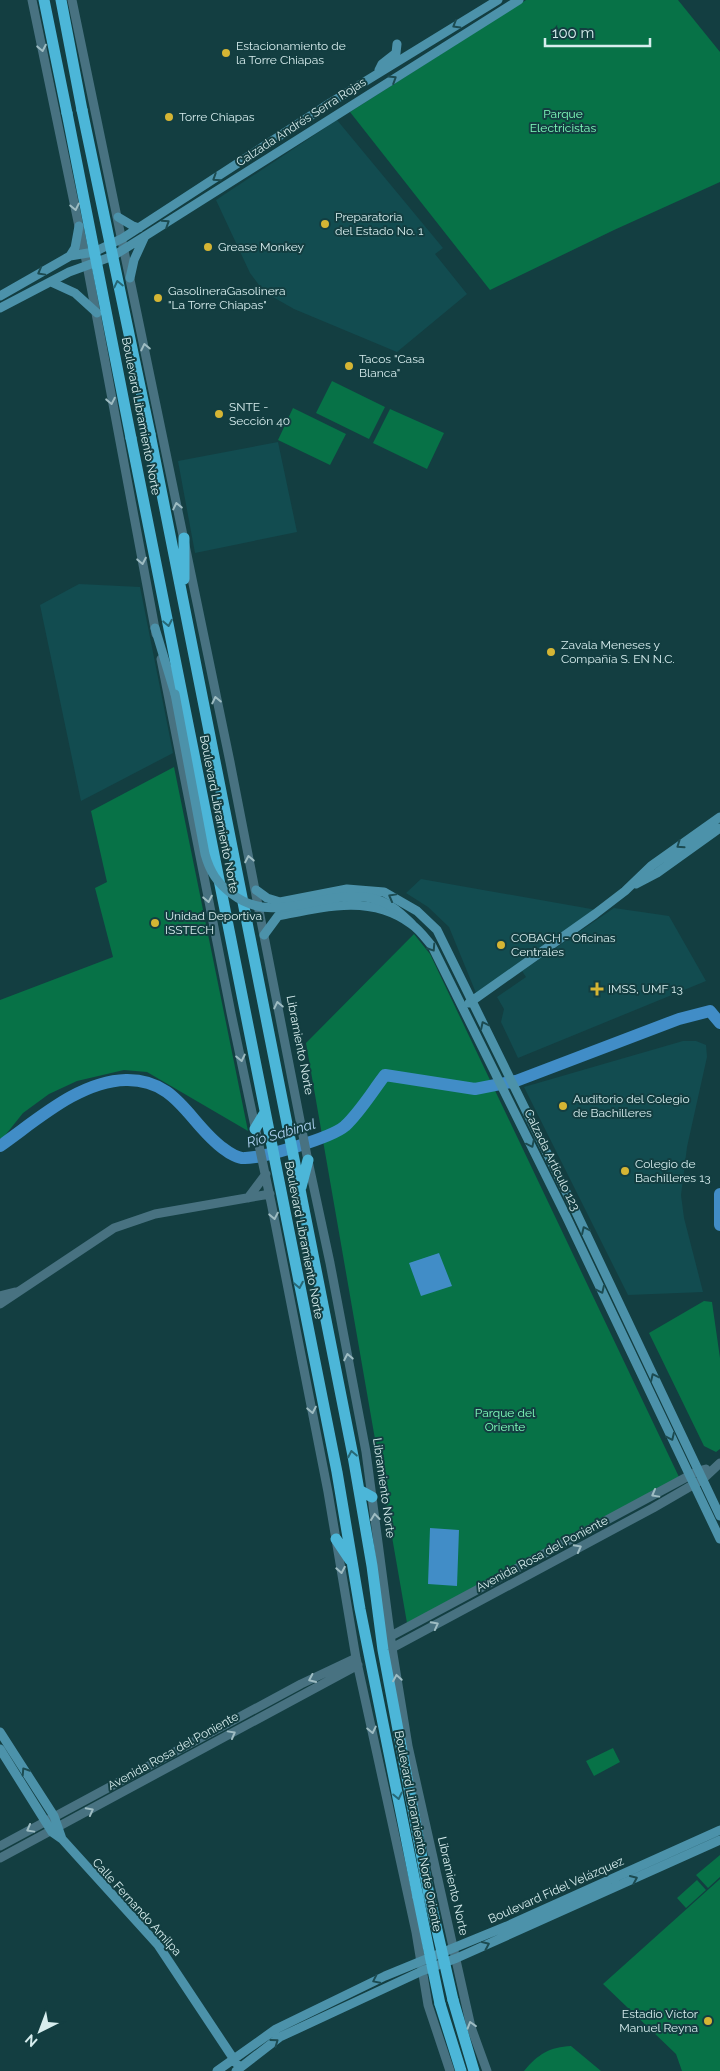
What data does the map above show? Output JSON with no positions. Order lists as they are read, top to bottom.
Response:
{
  "streets": {
    "highway": ["Boulevard Libramiento Norte", "Libramiento Norte", "Boulevard Libramiento Norte Oriente"],
    "main road": [
      "Calzada Andrés Serra Rojas",
      "Calzada Artículo 123",
      "Boulevard Fidel Velázquez",
      "Calle Fernando Amilpa"
    ],
    "street": ["Avenida Rosa del Poniente"]
  },
  "crossings": [
    ["Calzada Andrés Serra Rojas", "Libramiento Norte"],
    ["Boulevard Libramiento Norte", "Boulevard Libramiento Norte Oriente"],
    ["Libramiento Norte", "Calzada Artículo 123"],
    ["Libramiento Norte", "Avenida Rosa del Poniente"],
    ["Libramiento Norte", "Boulevard Libramiento Norte Oriente"],
    ["Libramiento Norte", "Boulevard Fidel Velázquez"],
    ["Calzada Artículo 123", "Avenida Rosa del Poniente"],
    ["Avenida Rosa del Poniente", "Calle Fernando Amilpa"],
    ["Boulevard Fidel Velázquez", "Calle Fernando Amilpa"]
  ],
  "water": ["Río Sabinal"],
  "parks": ["Parque Electricistas", "Parque del Oriente"],
  "places": {
    "other": [
      "Estacionamiento de la Torre Chiapas",
      "Torre Chiapas",
      "Preparatoria del Estado No. 1",
      "Grease Monkey",
      "GasolineraGasolinera \"La Torre Chiapas\"",
      "Tacos \"Casa Blanca\"",
      "SNTE - Sección 40",
      "Zavala Meneses y Compañía S. EN N.C.",
      "Unidad Deportiva ISSTECH",
      "COBACH - Oficinas Centrales",
      "Auditorio del Colegio de Bachilleres",
      "Colegio de Bachilleres 13",
      "Estadio Víctor Manuel Reyna"
    ],
    "health": ["IMSS, UMF 13"]
  },
  "scale_bar": "100 m",
  "north": "bottom left"
}
